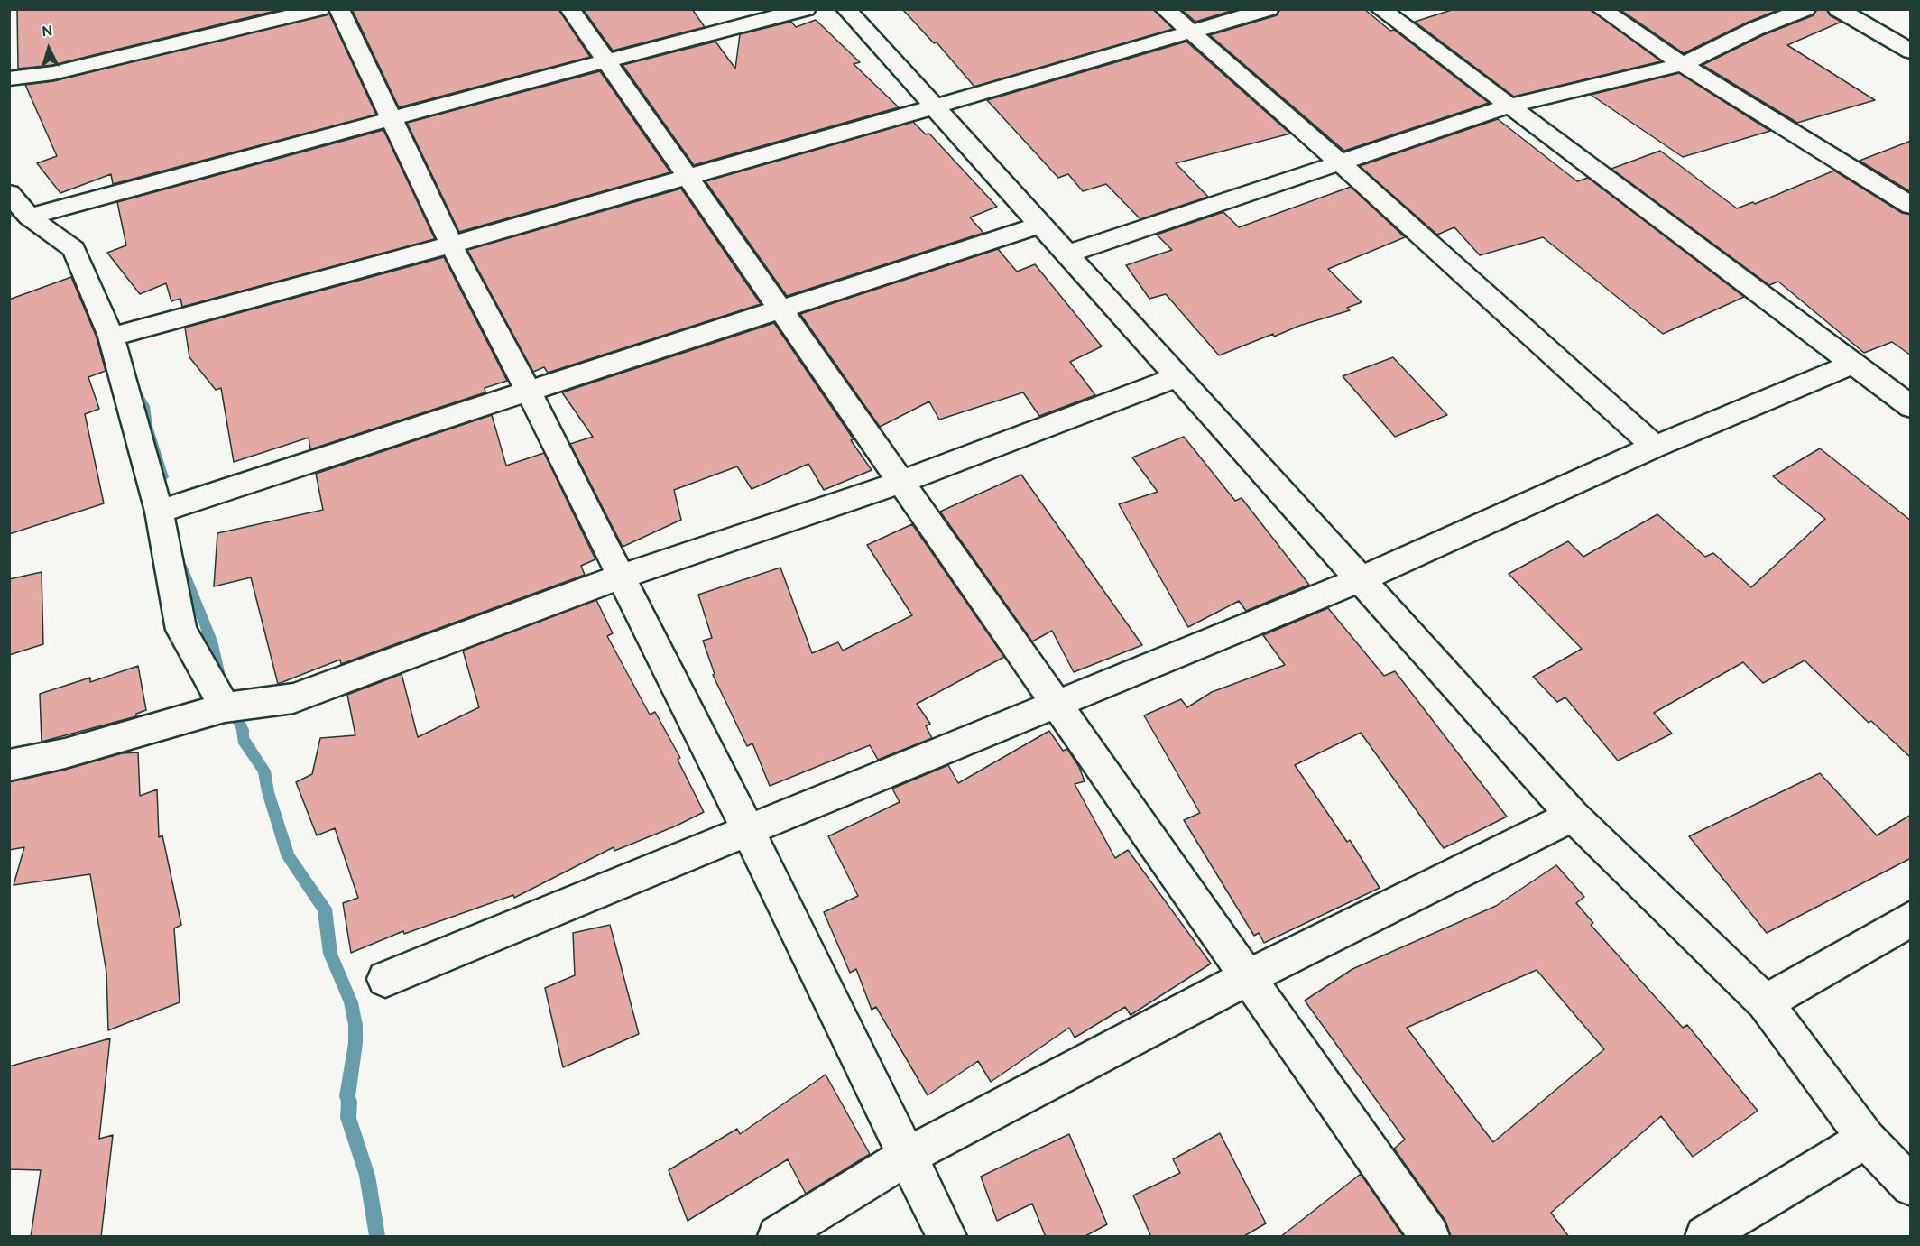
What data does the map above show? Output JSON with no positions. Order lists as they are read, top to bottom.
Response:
{
  "north": "top"
}
